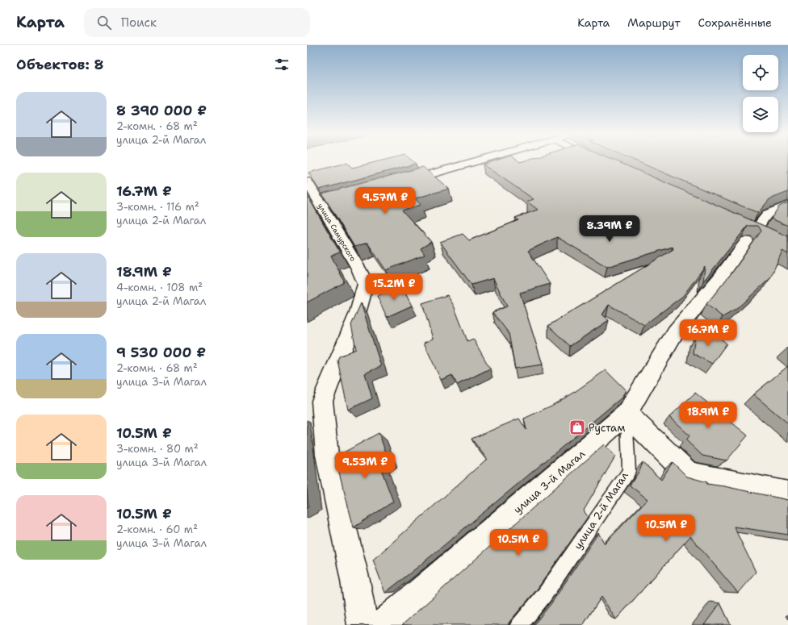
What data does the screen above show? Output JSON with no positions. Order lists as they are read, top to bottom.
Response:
{
  "streets": {
    "street": ["улица Самурского", "улица 3-й Магал"],
    "lane": ["улица 2-й Магал"]
  },
  "crossings": [
    ["улица 3-й Магал", "улица 2-й Магал"]
  ],
  "places": {
    "shop": ["Рустам"]
  },
  "page": {
    "header": "Карта",
    "search": "Поиск",
    "nav": ["Карта", "Маршрут", "Сохранённые"],
    "heading": "Объектов: 8",
    "list": [
      {
        "name": "8 390 000 ₽",
        "note": "2-комн. · 68 m² · улица 2-й Магал"
      },
      {
        "name": "16.7M ₽",
        "note": "3-комн. · 116 m² · улица 2-й Магал"
      },
      {
        "name": "18.9M ₽",
        "note": "4-комн. · 108 m² · улица 2-й Магал"
      },
      {
        "name": "9 530 000 ₽",
        "note": "2-комн. · 68 m² · улица 3-й Магал"
      },
      {
        "name": "10.5M ₽",
        "note": "3-комн. · 80 m² · улица 3-й Магал"
      },
      {
        "name": "10.5M ₽",
        "note": "2-комн. · 60 m² · улица 3-й Магал"
      }
    ],
    "price": [
      "9.57M ₽",
      "8.39M ₽",
      "15.2M ₽",
      "16.7M ₽",
      "18.9M ₽",
      "9.53M ₽",
      "10.5M ₽",
      "10.5M ₽"
    ]
  }
}
